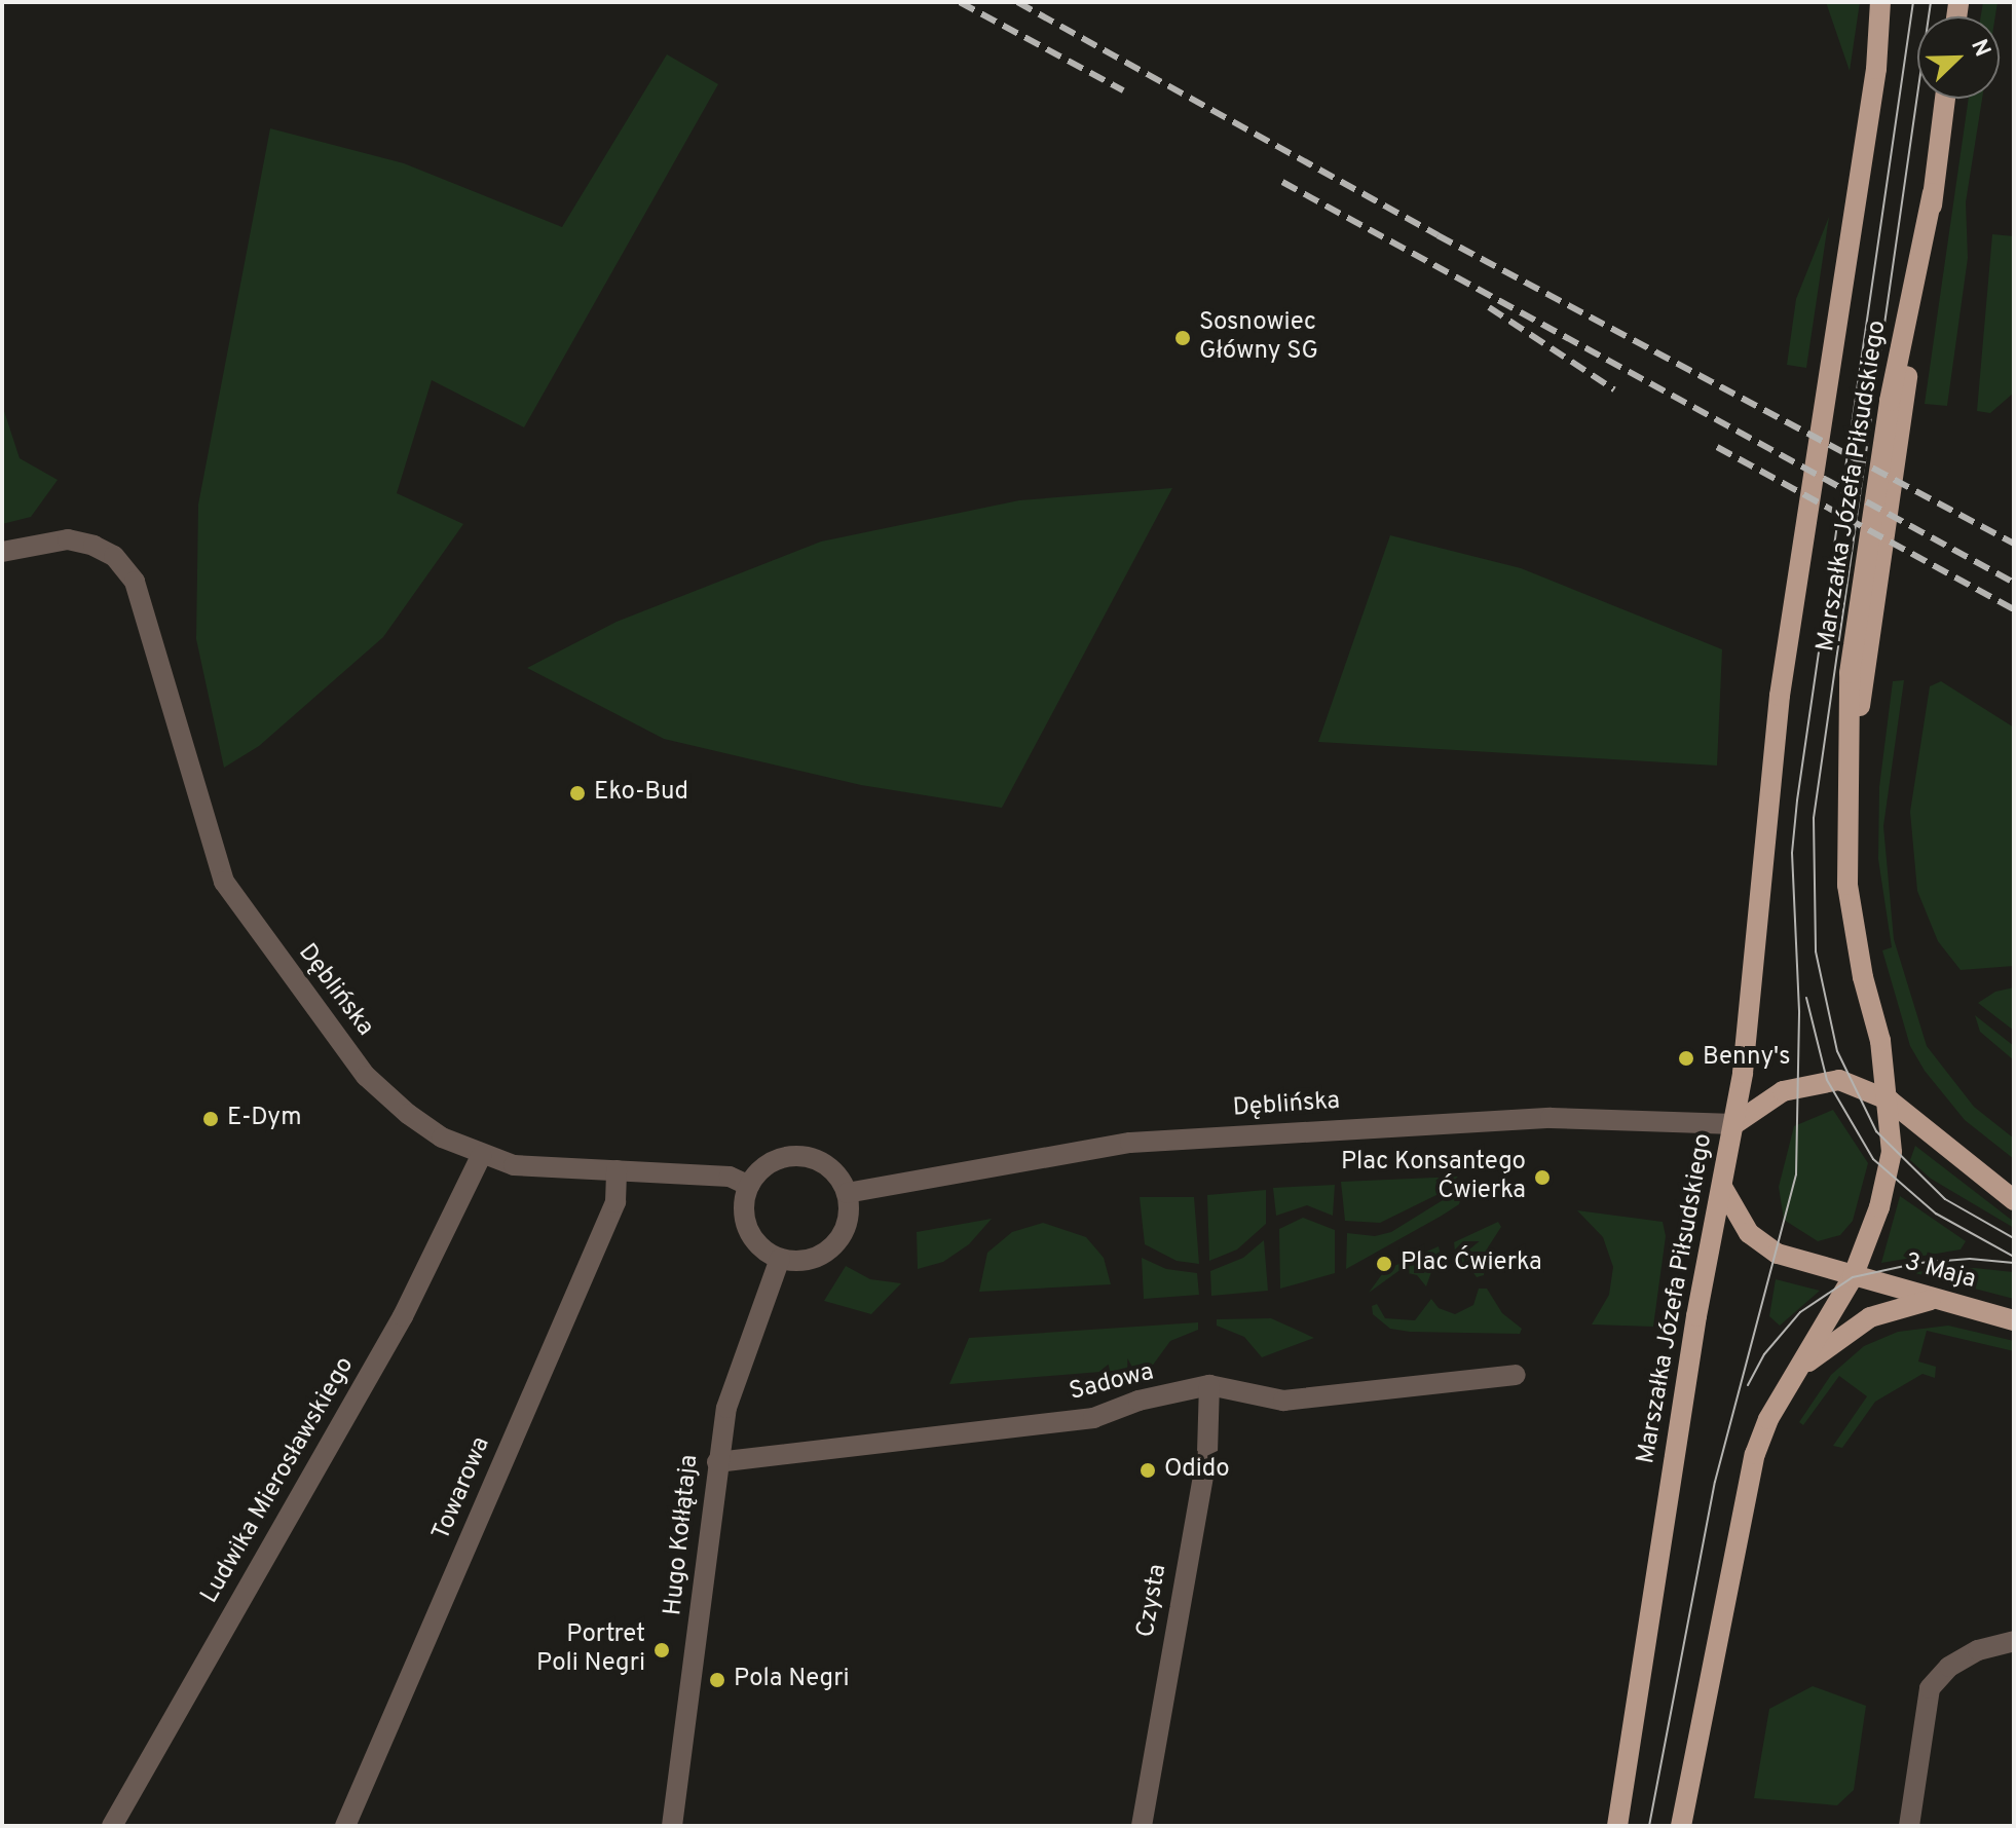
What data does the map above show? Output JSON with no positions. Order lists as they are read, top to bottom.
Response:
{
  "streets": {
    "main road": ["Marszałka Józefa Piłsudskiego", "3 Maja"],
    "street": [
      "Dęblińska",
      "Sadowa",
      "Ludwika Mierosławskiego",
      "Towarowa",
      "Hugo Kołłątaja",
      "Czysta"
    ]
  },
  "crossings": [
    ["Marszałka Józefa Piłsudskiego", "Dęblińska"],
    ["Marszałka Józefa Piłsudskiego", "3 Maja"],
    ["Dęblińska", "3 Maja"],
    ["Dęblińska", "Ludwika Mierosławskiego"],
    ["Dęblińska", "Towarowa"],
    ["Dęblińska", "Hugo Kołłątaja"],
    ["Sadowa", "Hugo Kołłątaja"],
    ["Sadowa", "Czysta"]
  ],
  "places": [
    "Sosnowiec Główny SG",
    "Eko-Bud",
    "Benny's",
    "E-Dym",
    "Plac Konsantego Ćwierka",
    "Plac Ćwierka",
    "Odido",
    "Portret Poli Negri",
    "Pola Negri"
  ],
  "north": "top right"
}
